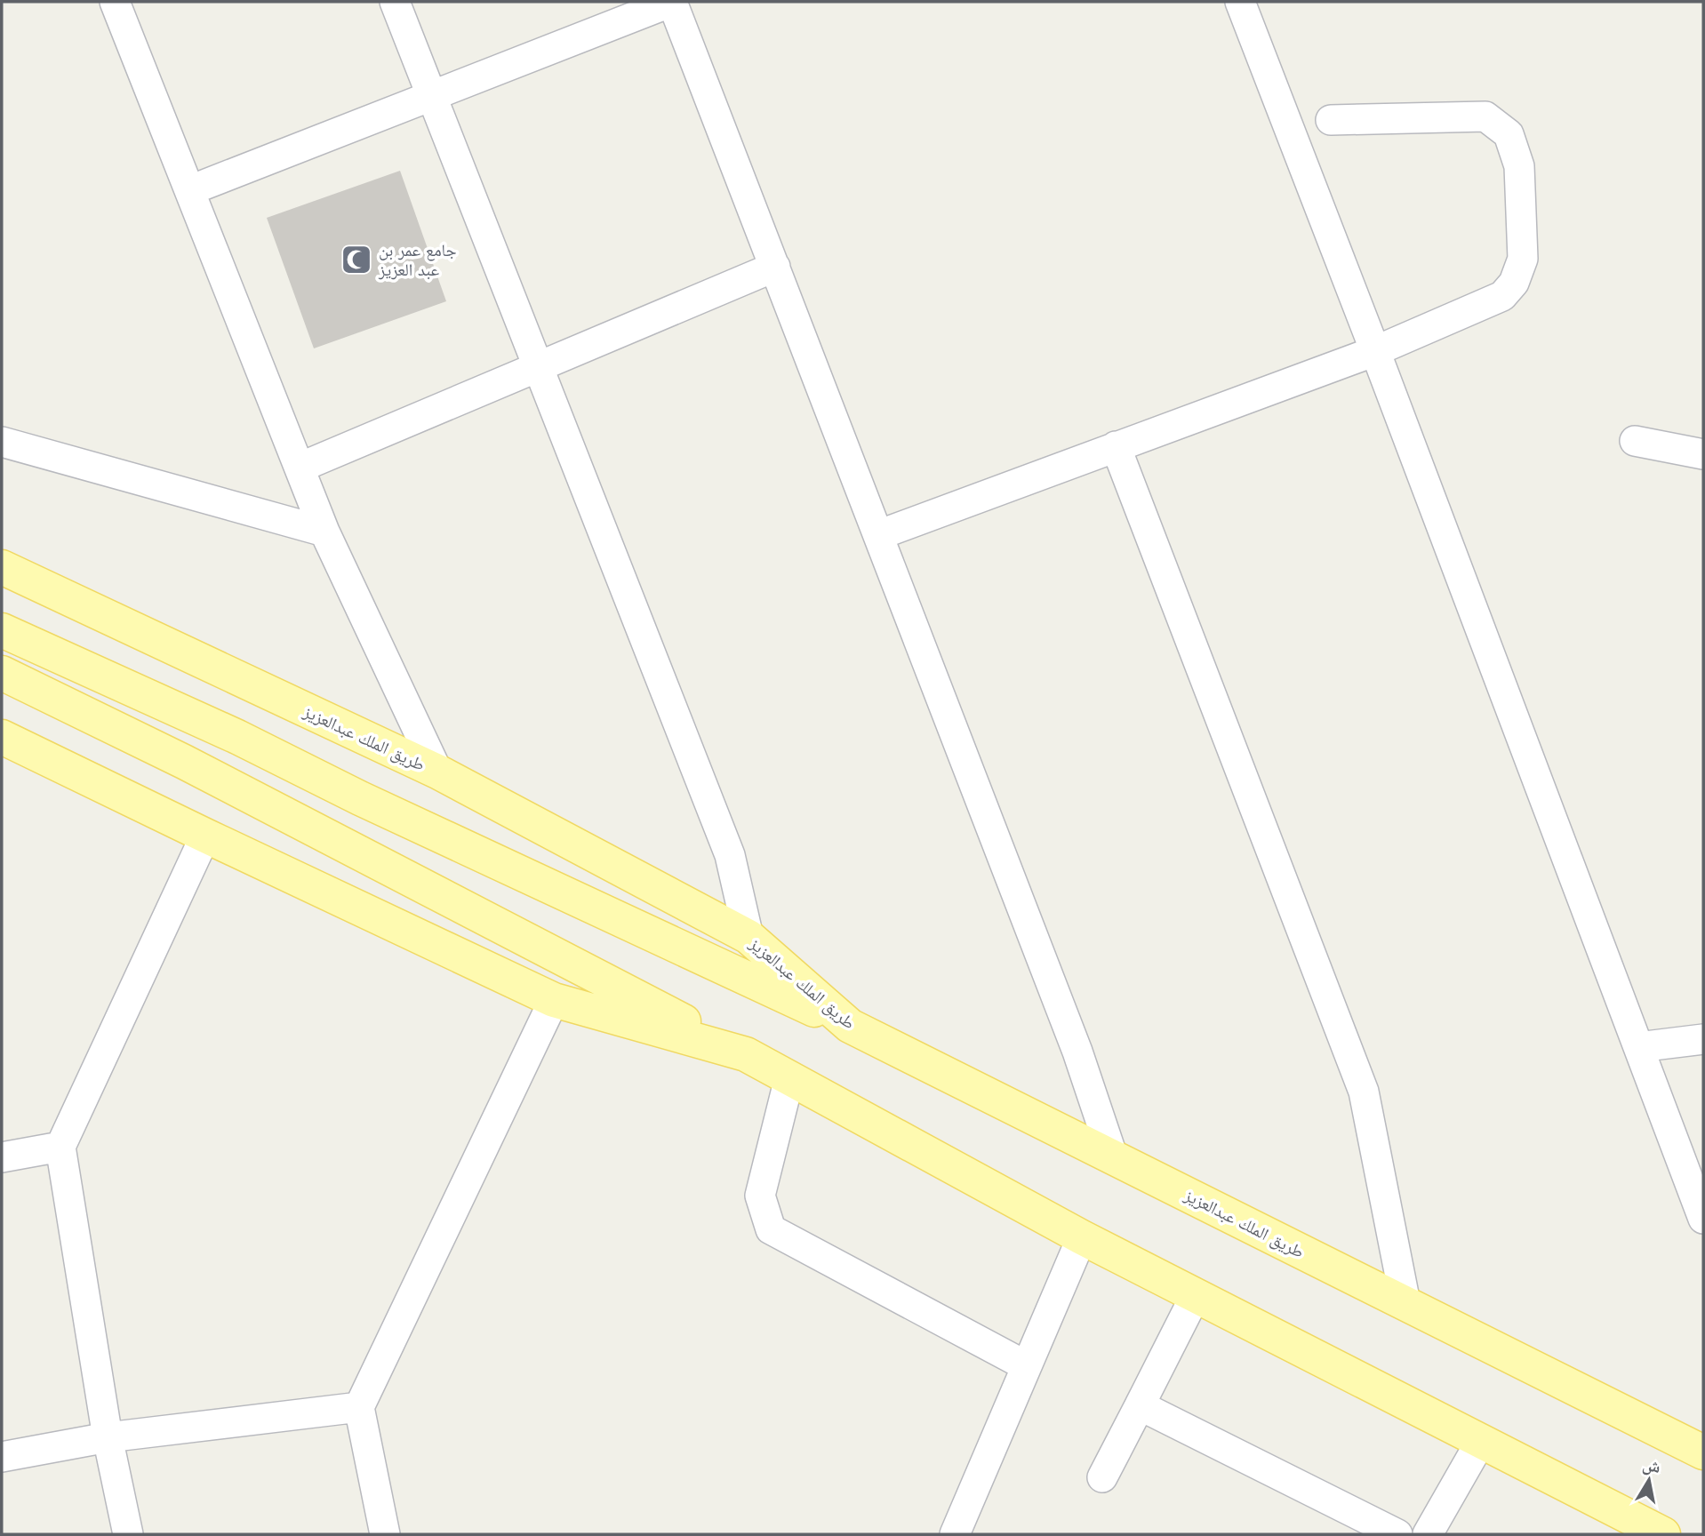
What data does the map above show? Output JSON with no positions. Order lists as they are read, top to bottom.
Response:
{
  "streets": {
    "main road": ["طريق الملك عبدالعزيز"]
  },
  "places": {
    "mosque": ["جامع عمر بن عبد العزيز"]
  },
  "north": "top"
}
